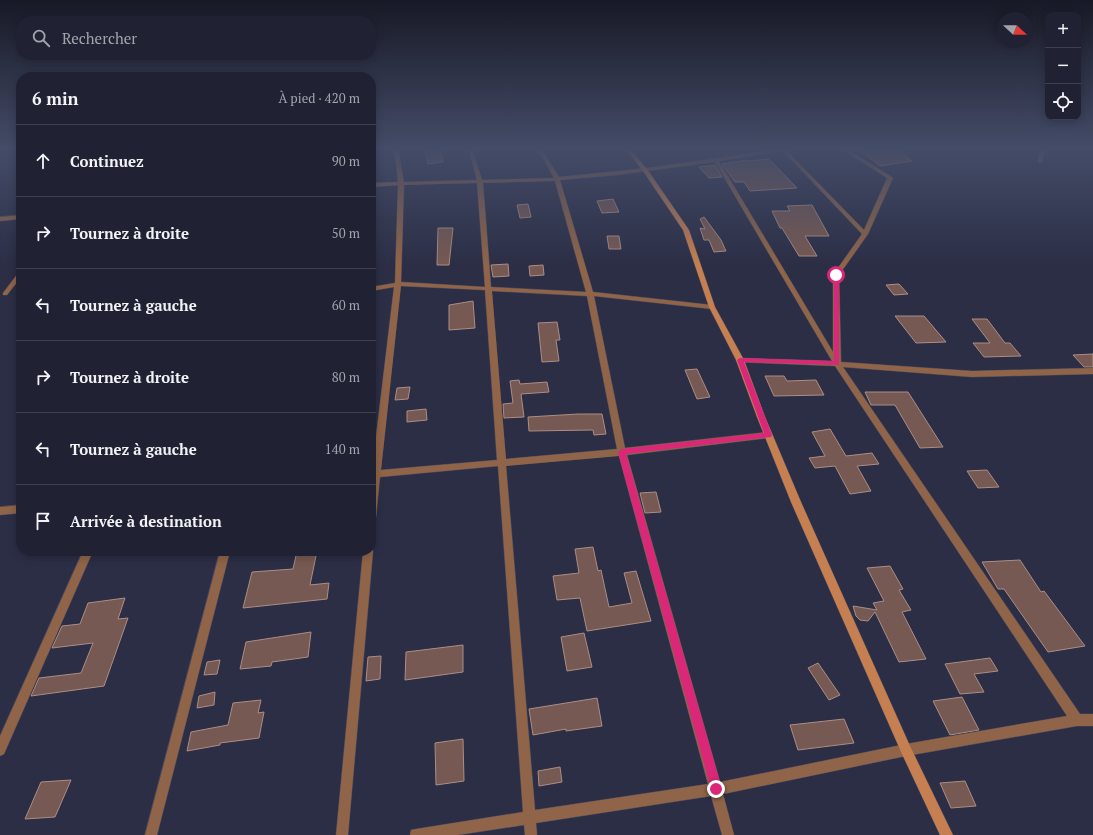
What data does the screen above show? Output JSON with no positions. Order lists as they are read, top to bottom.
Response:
{
  "north": "right",
  "page": {
    "map_buttons": ["+", "−"],
    "search": "Rechercher",
    "heading": ["6 min", "À pied · 420 m"],
    "list": [
      ["Continuez", "90 m"],
      ["Tournez à droite", "50 m"],
      ["Tournez à gauche", "60 m"],
      ["Tournez à droite", "80 m"],
      ["Tournez à gauche", "140 m"],
      "Arrivée à destination"
    ]
  }
}
